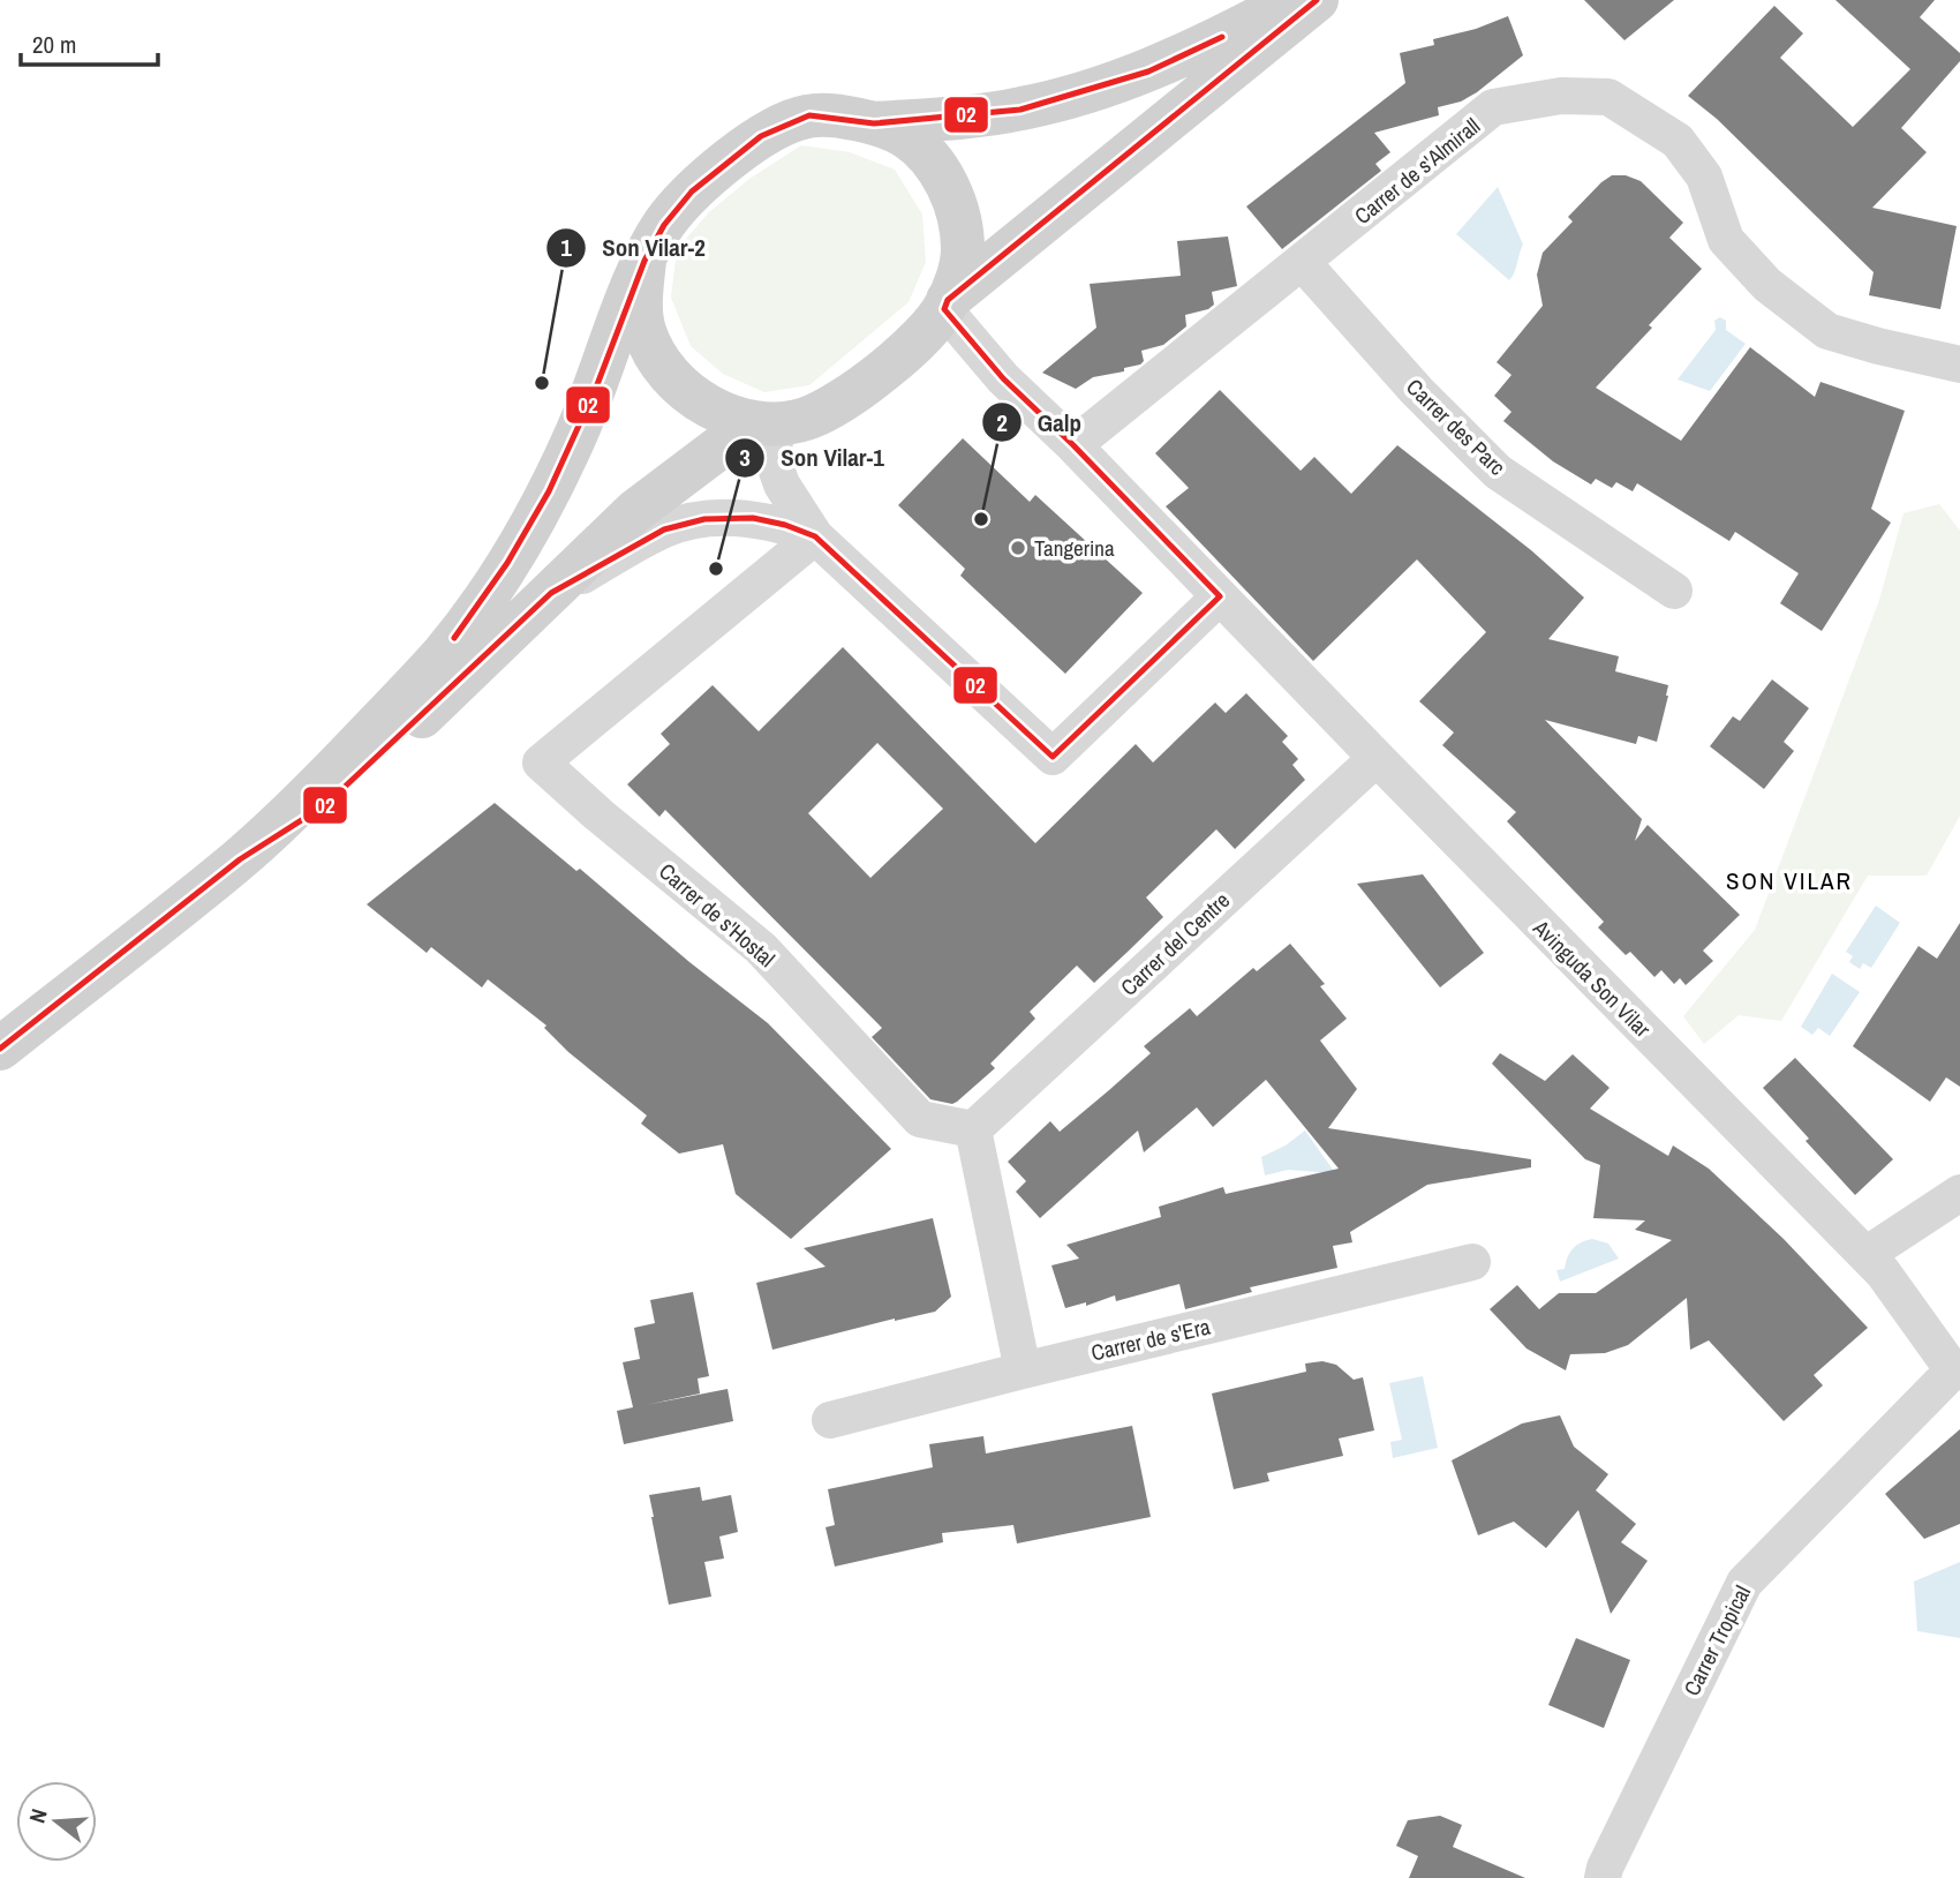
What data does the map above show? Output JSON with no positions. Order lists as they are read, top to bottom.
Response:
{
  "streets": {
    "street": [
      "Carrer de s'Almirall",
      "Carrer des Parc",
      "Carrer de s'Hostal",
      "Carrer del Centre",
      "Avinguda Son Vilar",
      "Carrer de s'Era",
      "Carrer Tropical"
    ]
  },
  "crossings": [
    ["Carrer de s'Almirall", "Carrer des Parc"],
    ["Carrer de s'Almirall", "Avinguda Son Vilar"],
    ["Carrer de s'Hostal", "Carrer del Centre"],
    ["Carrer del Centre", "Avinguda Son Vilar"],
    ["Avinguda Son Vilar", "Carrer Tropical"]
  ],
  "districts": ["SON VILAR"],
  "places": [
    "Son Vilar-2",
    "Galp",
    "Tangerina",
    "Son Vilar-1"
  ],
  "lines": ["transit line 02"],
  "scale_bar": "20 m",
  "north": "left"
}
